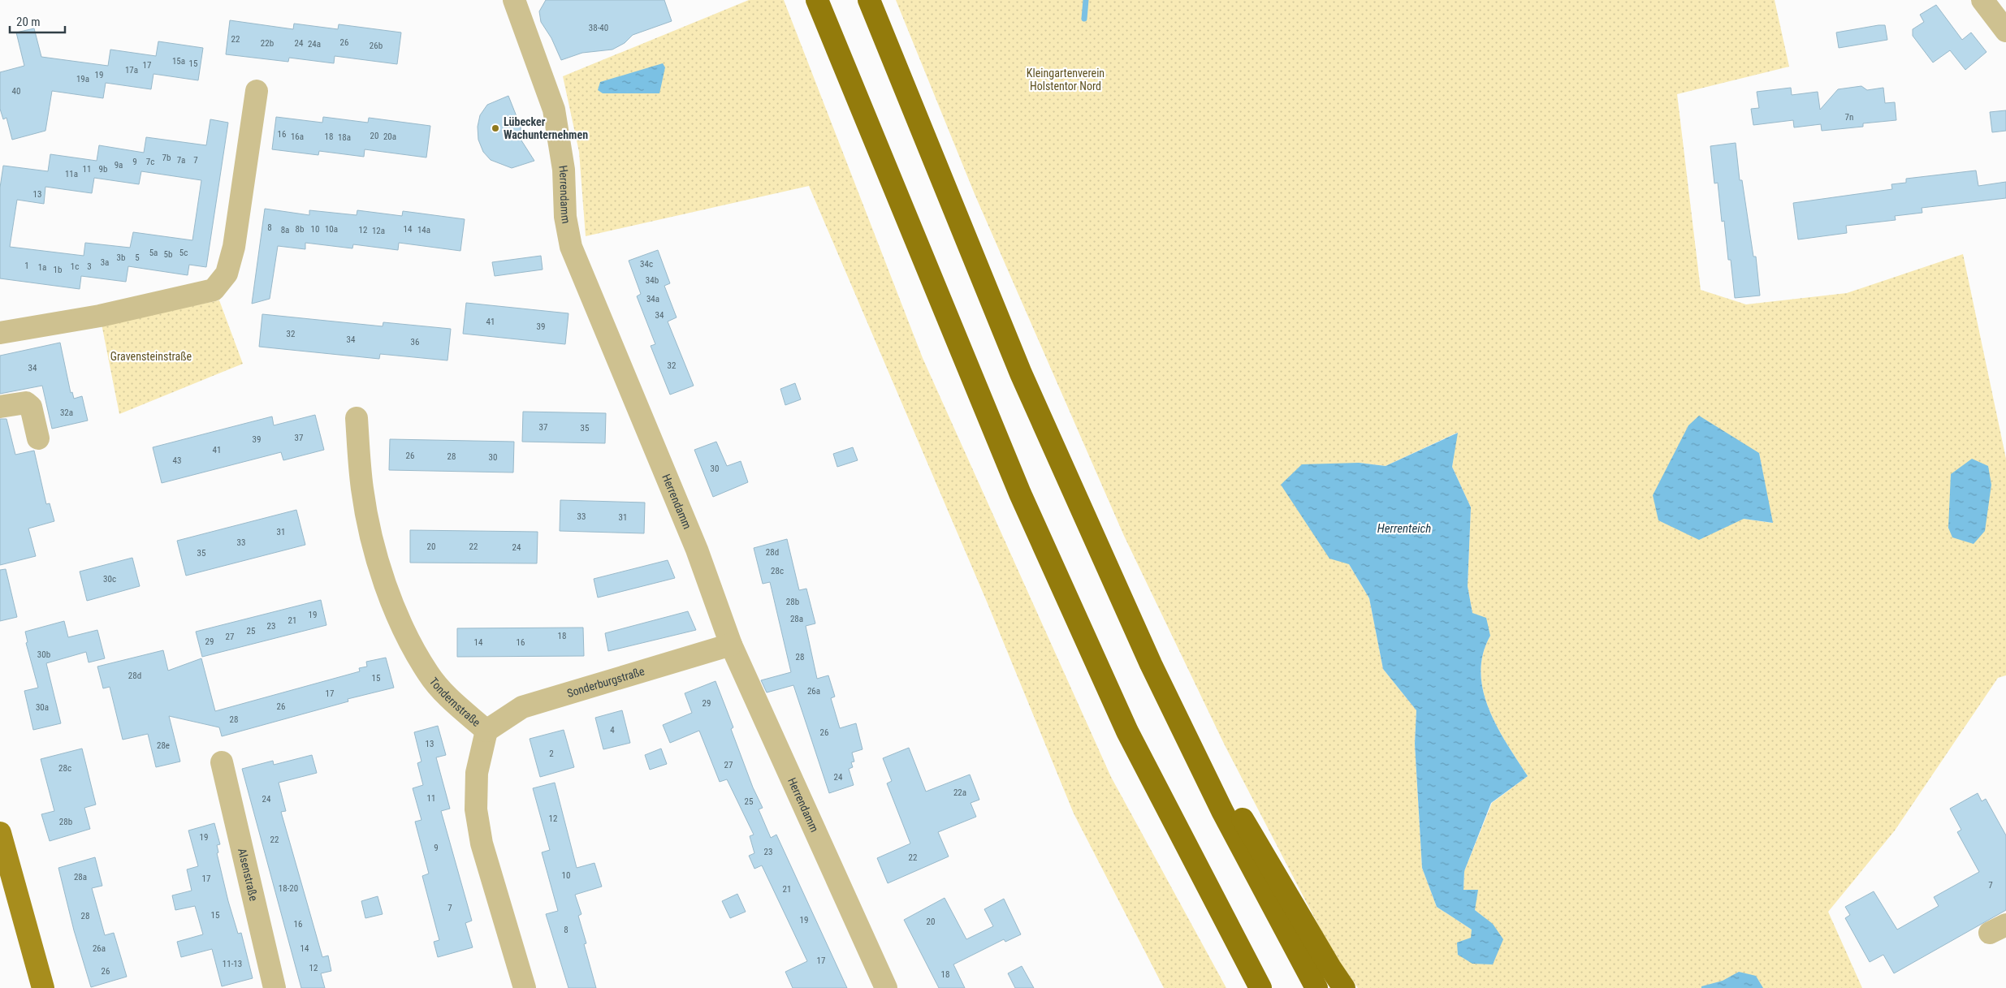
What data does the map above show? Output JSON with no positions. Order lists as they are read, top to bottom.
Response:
{
  "streets": {
    "street": [
      "Herrendamm",
      "Sonderburgstraße",
      "Tondernstraße",
      "Alsenstraße"
    ]
  },
  "crossings": [
    ["Herrendamm", "Sonderburgstraße"],
    ["Sonderburgstraße", "Tondernstraße"]
  ],
  "water": ["Herrenteich"],
  "parks": ["Kleingartenverein Holstentor Nord", "Gravensteinstraße"],
  "places": ["Lübecker Wachunternehmen"],
  "house_numbers": [
    "38-40",
    "22",
    "26",
    "22b",
    "24",
    "24a",
    "26b",
    "15a",
    "15",
    "17",
    "17a",
    "19",
    "19a",
    "40",
    "7n",
    "16",
    "20",
    "16a",
    "18",
    "20a",
    "18a",
    "7b",
    "7a",
    "7",
    "9",
    "7c",
    "9a",
    "11",
    "9b",
    "11a",
    "13",
    "8",
    "8b",
    "10",
    "10a",
    "14",
    "8a",
    "12",
    "14a",
    "12a",
    "5a",
    "5c",
    "5b",
    "3b",
    "5",
    "3a",
    "34c",
    "1",
    "1c",
    "3",
    "1a",
    "1b",
    "34b",
    "34a",
    "34",
    "41",
    "39",
    "32",
    "34",
    "36",
    "32",
    "34",
    "32a",
    "37",
    "35",
    "37",
    "39",
    "41",
    "26",
    "28",
    "30",
    "43",
    "30",
    "33",
    "31",
    "31",
    "33",
    "20",
    "22",
    "24",
    "28d",
    "35",
    "28c",
    "30c",
    "28b",
    "19",
    "28a",
    "21",
    "23",
    "25",
    "18",
    "27",
    "29",
    "14",
    "16",
    "30b",
    "28",
    "28d",
    "15",
    "26a",
    "17",
    "29",
    "26",
    "30a",
    "28",
    "4",
    "26",
    "13",
    "28e",
    "2",
    "27",
    "28c",
    "24",
    "22a",
    "11",
    "24",
    "25",
    "12",
    "28b",
    "19",
    "22",
    "9",
    "23",
    "22",
    "10",
    "28a",
    "17",
    "7",
    "18-20",
    "21",
    "7",
    "15",
    "28",
    "19",
    "20",
    "16",
    "8",
    "26a",
    "14",
    "17",
    "11-13",
    "12",
    "26",
    "18"
  ],
  "scale_bar": "20 m"
}
